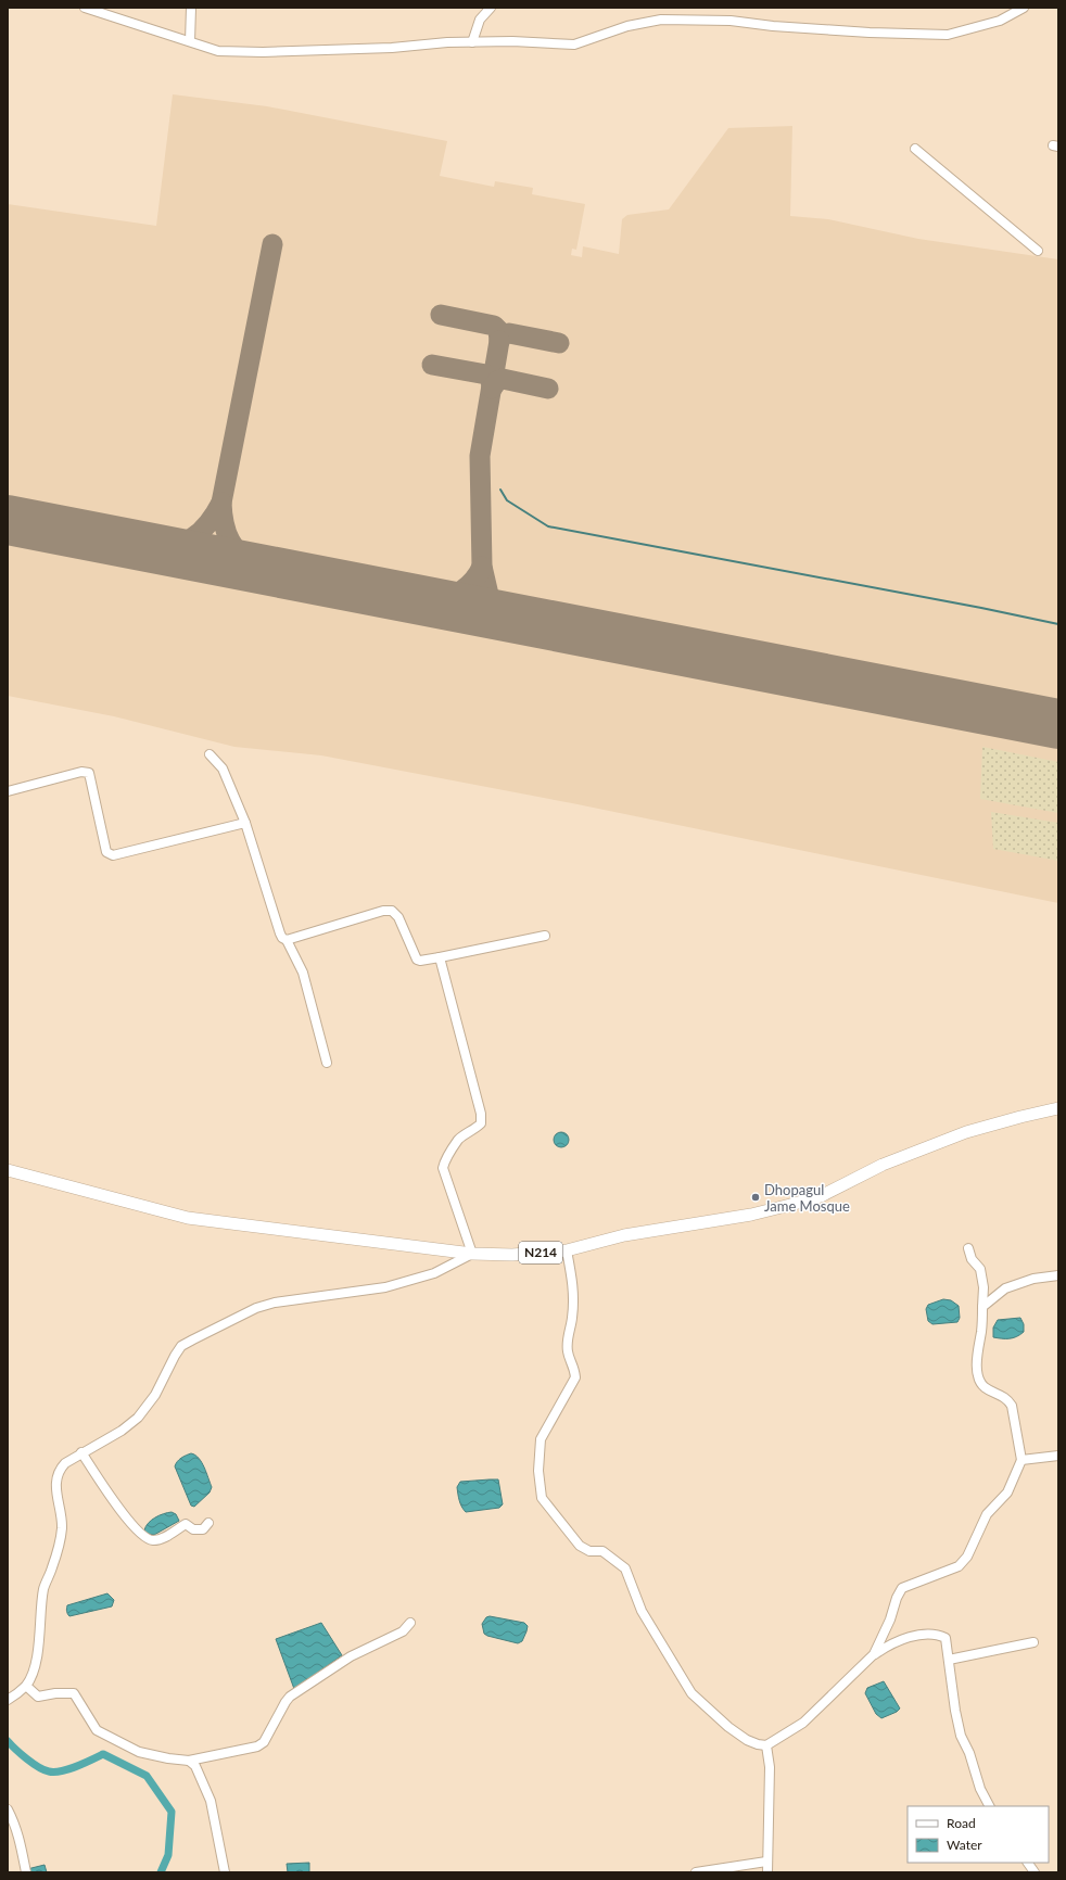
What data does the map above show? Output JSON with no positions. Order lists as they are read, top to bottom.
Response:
{
  "streets": {
    "highway": ["N214"]
  },
  "places": ["Dhopagul Jame Mosque"],
  "legend": ["Road", "Water"]
}
